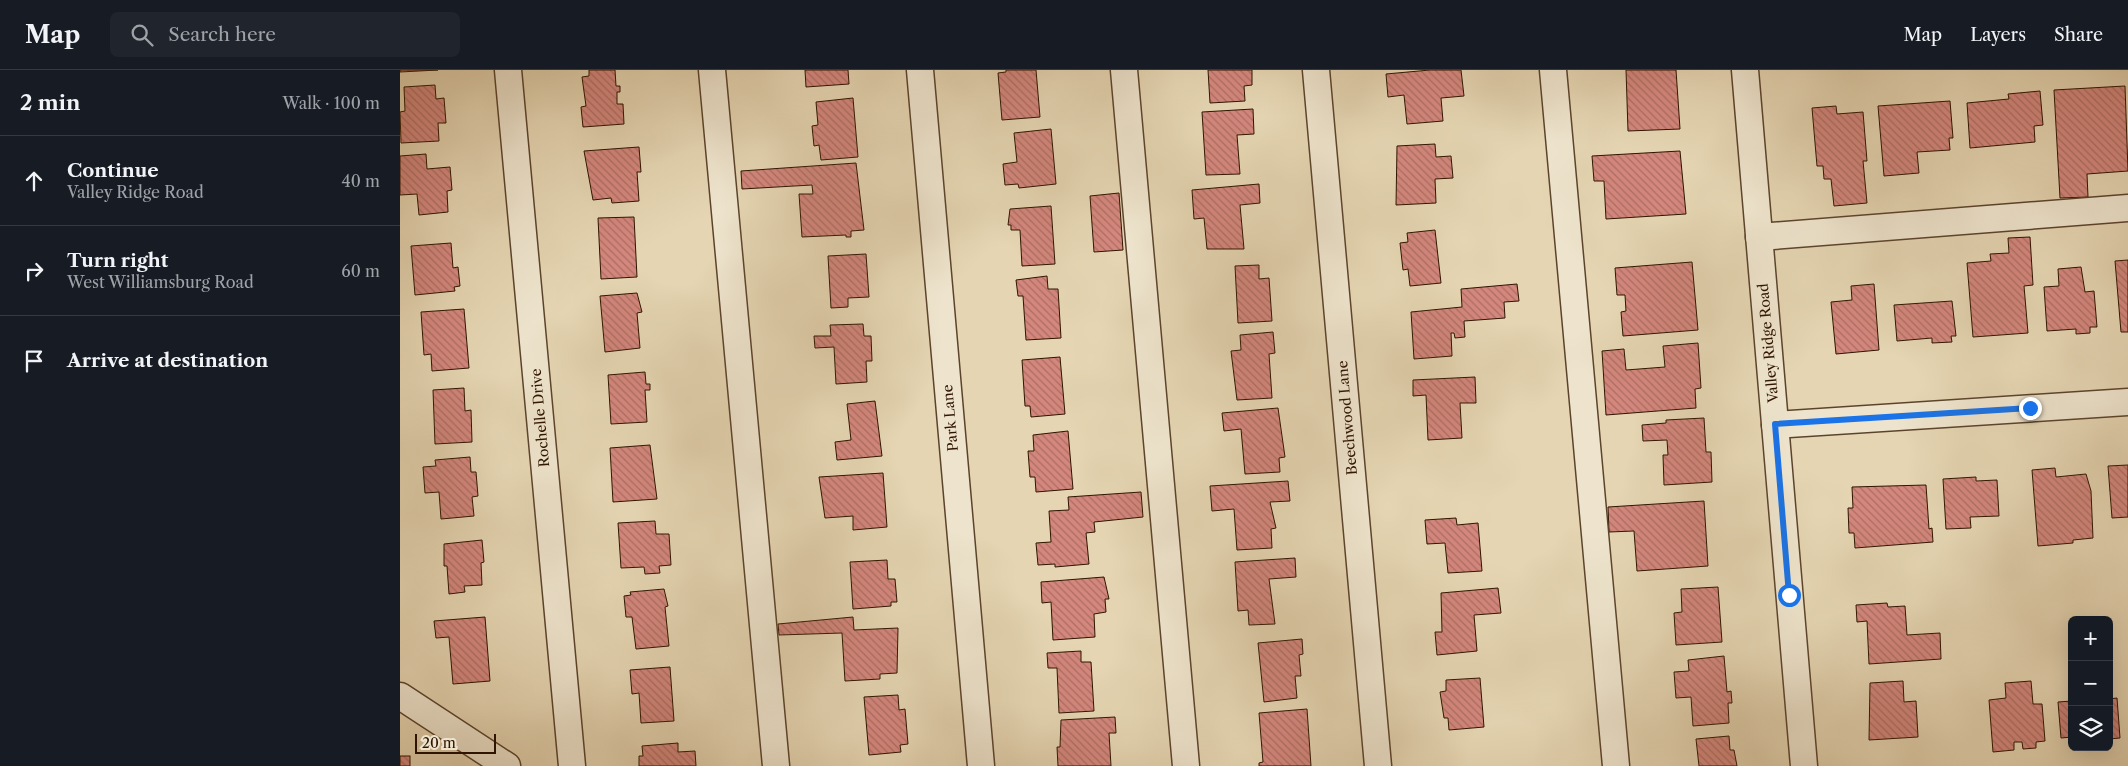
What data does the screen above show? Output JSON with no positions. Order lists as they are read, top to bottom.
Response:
{
  "streets": {
    "street": [
      "Valley Ridge Road",
      "Rochelle Drive",
      "Park Lane",
      "Beechwood Lane"
    ]
  },
  "scale_bar": "20 m",
  "page": {
    "header": "Map",
    "search": "Search here",
    "nav": ["Map", "Layers", "Share"],
    "heading": ["2 min", "Walk · 100 m"],
    "list": [
      ["Continue", "Valley Ridge Road", "40 m"],
      ["Turn right", "West Williamsburg Road", "60 m"],
      "Arrive at destination"
    ],
    "map_buttons": ["+", "−"],
    "scale": "20 m"
  }
}
